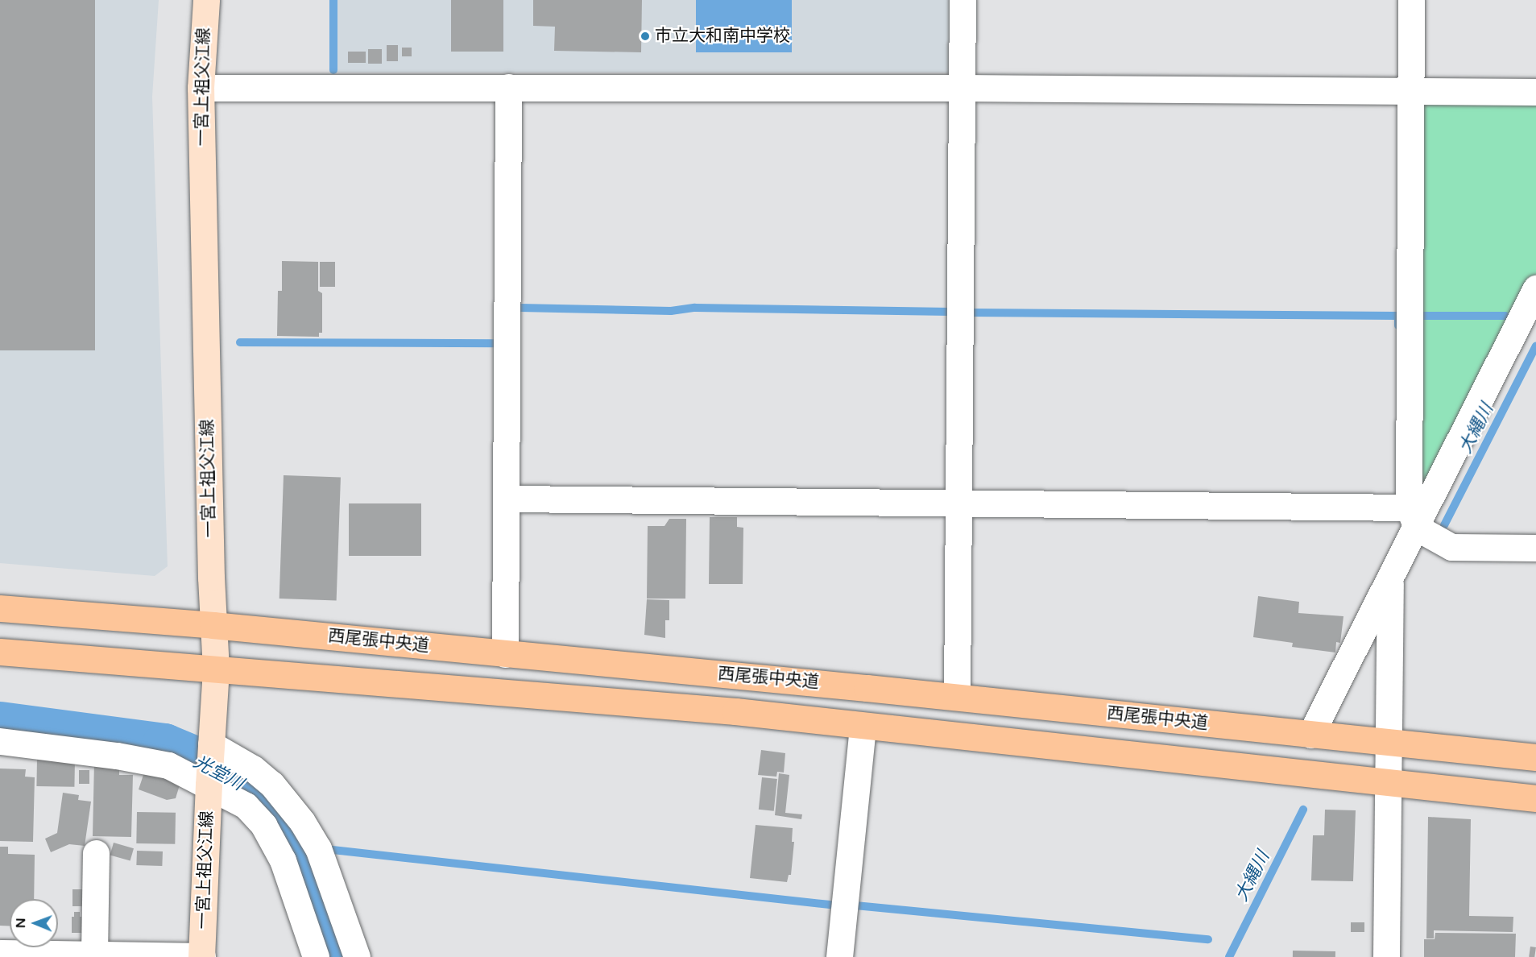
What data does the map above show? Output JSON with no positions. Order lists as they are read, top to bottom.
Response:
{
  "streets": {
    "main road": ["一宮上祖父江線", "西尾張中央道"]
  },
  "crossings": [
    ["一宮上祖父江線", "西尾張中央道"]
  ],
  "water": ["大縄川", "光堂川"],
  "places": ["市立大和南中学校"],
  "north": "left"
}
